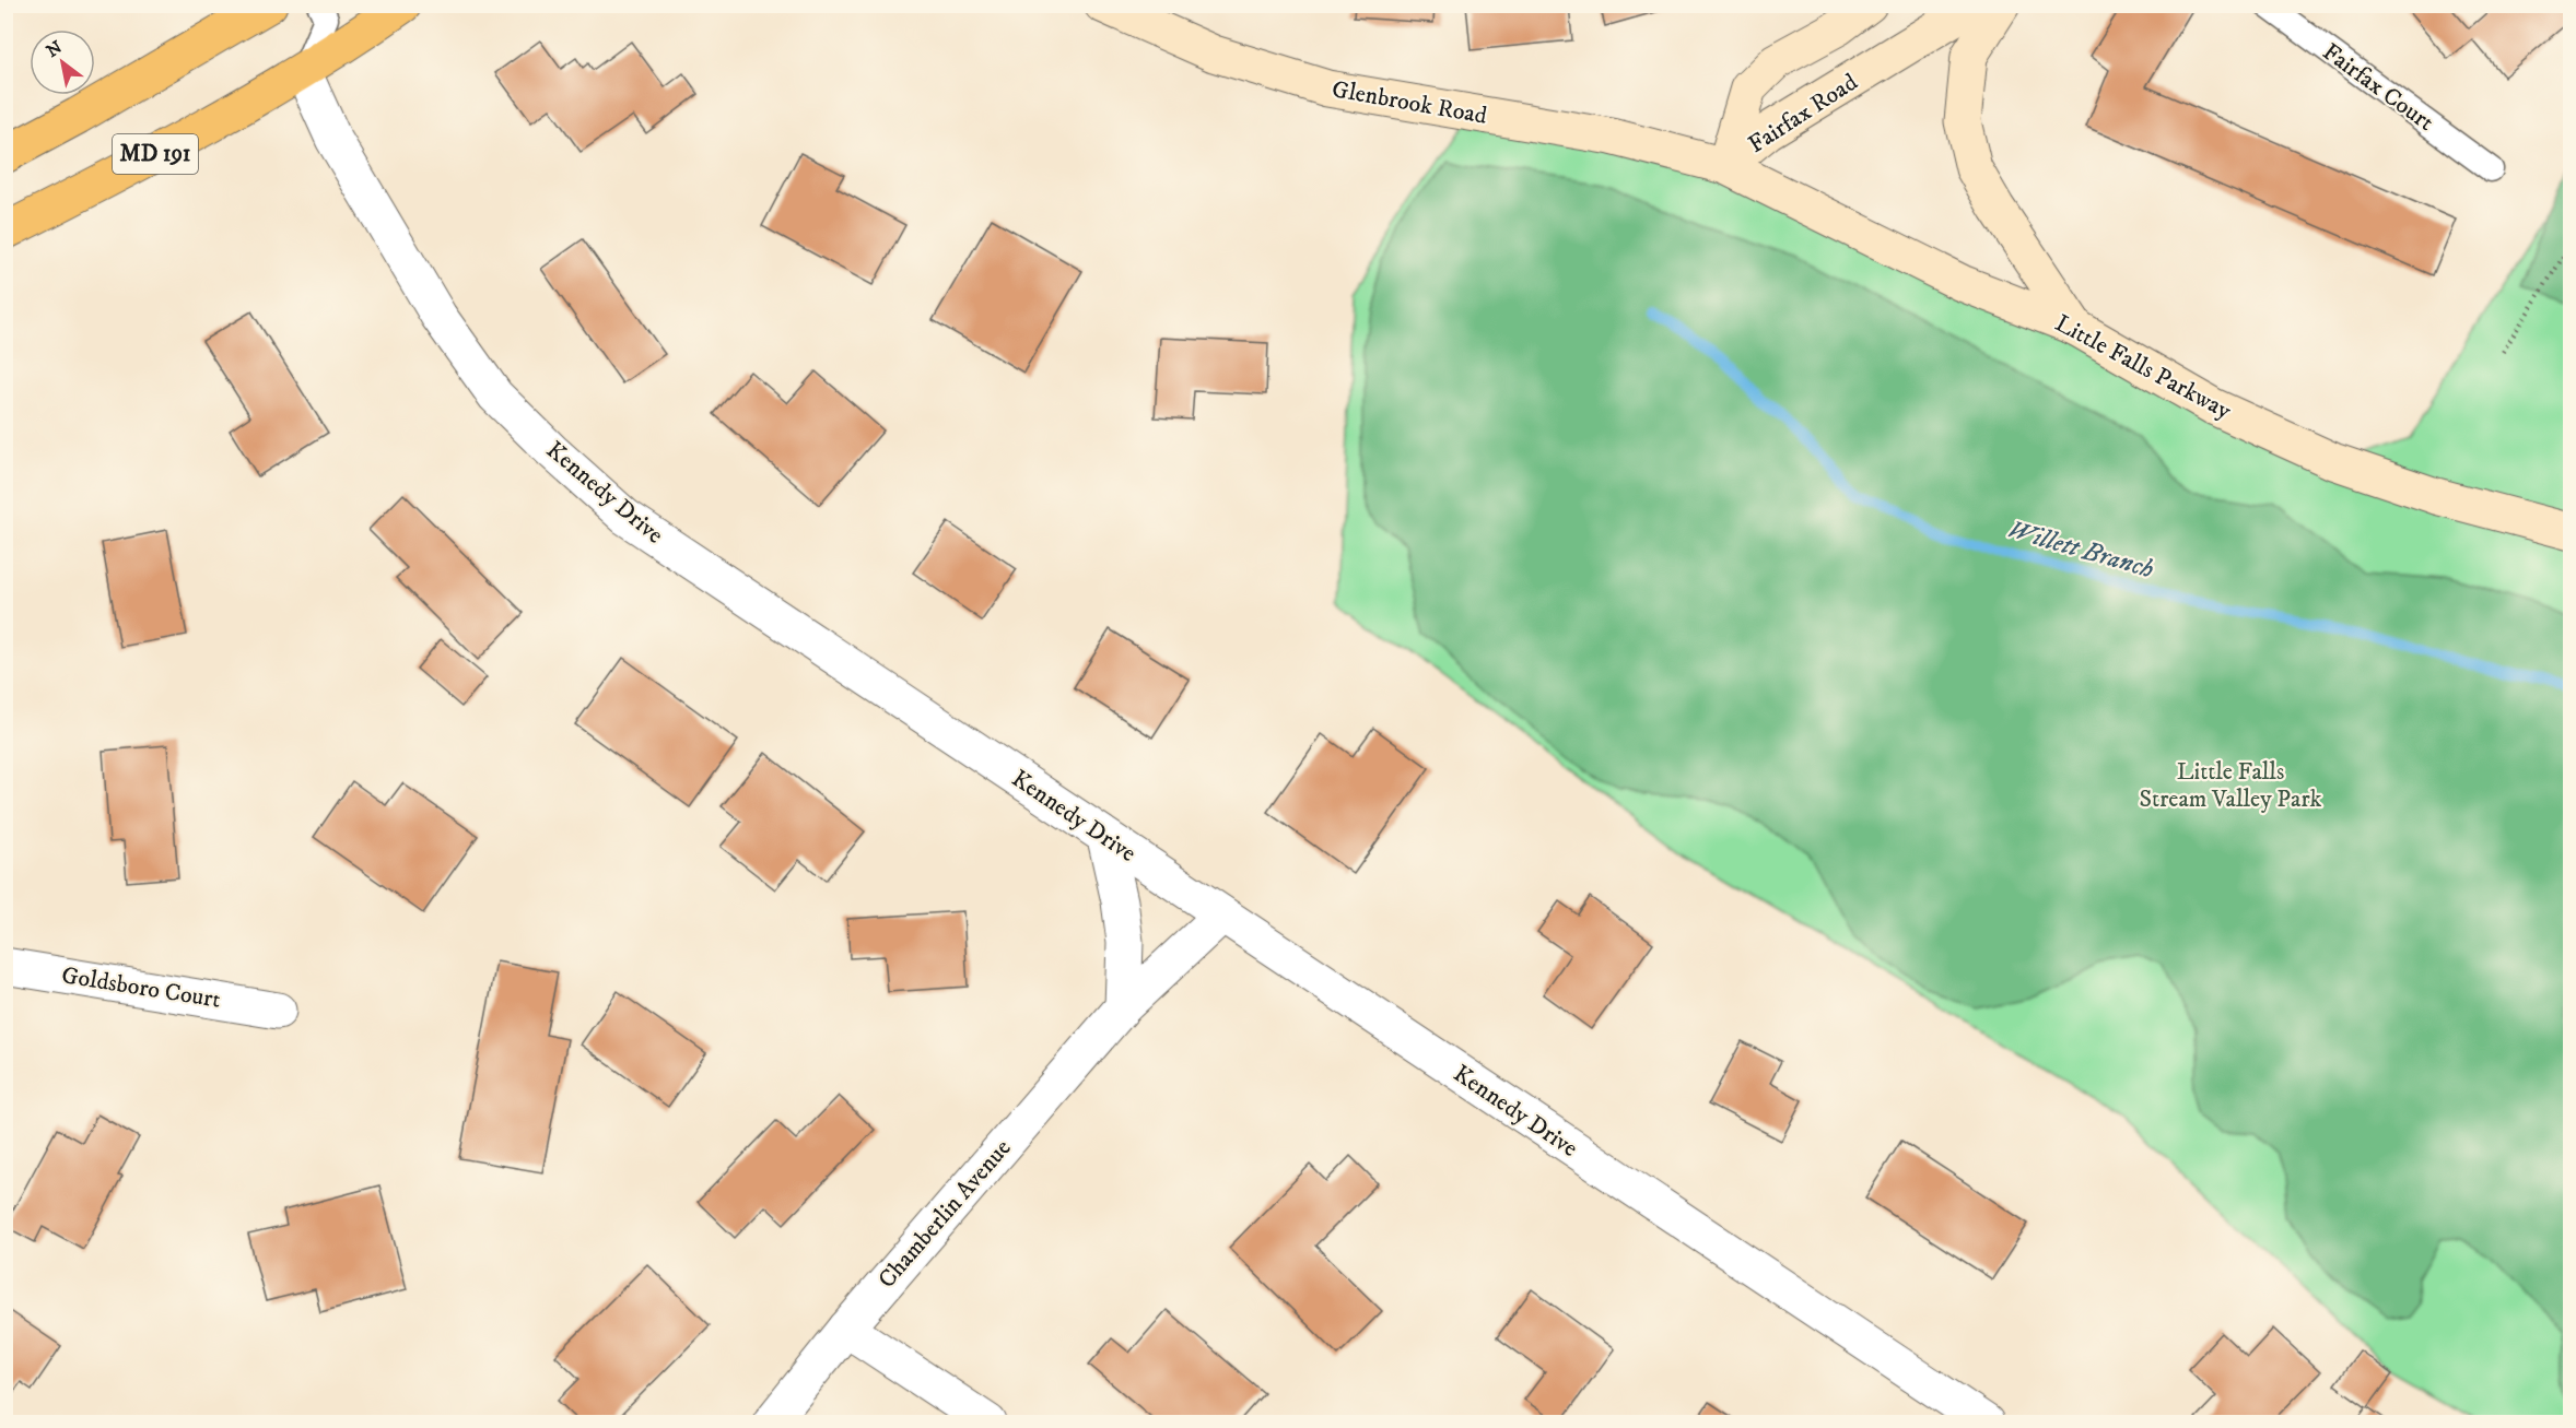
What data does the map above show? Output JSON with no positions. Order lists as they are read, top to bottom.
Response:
{
  "streets": {
    "main road": ["MD 191"],
    "street": [
      "Glenbrook Road",
      "Fairfax Road",
      "Little Falls Parkway",
      "Kennedy Drive",
      "Goldsboro Court",
      "Chamberlin Avenue"
    ],
    "lane": ["Fairfax Court"]
  },
  "crossings": [
    ["Glenbrook Road", "Fairfax Road"],
    ["Glenbrook Road", "Little Falls Parkway"],
    ["Fairfax Road", "Little Falls Parkway"],
    ["MD 191", "Kennedy Drive"],
    ["Kennedy Drive", "Chamberlin Avenue"]
  ],
  "water": ["Willett Branch"],
  "parks": ["Little Falls Stream Valley Park"],
  "north": "top left"
}
